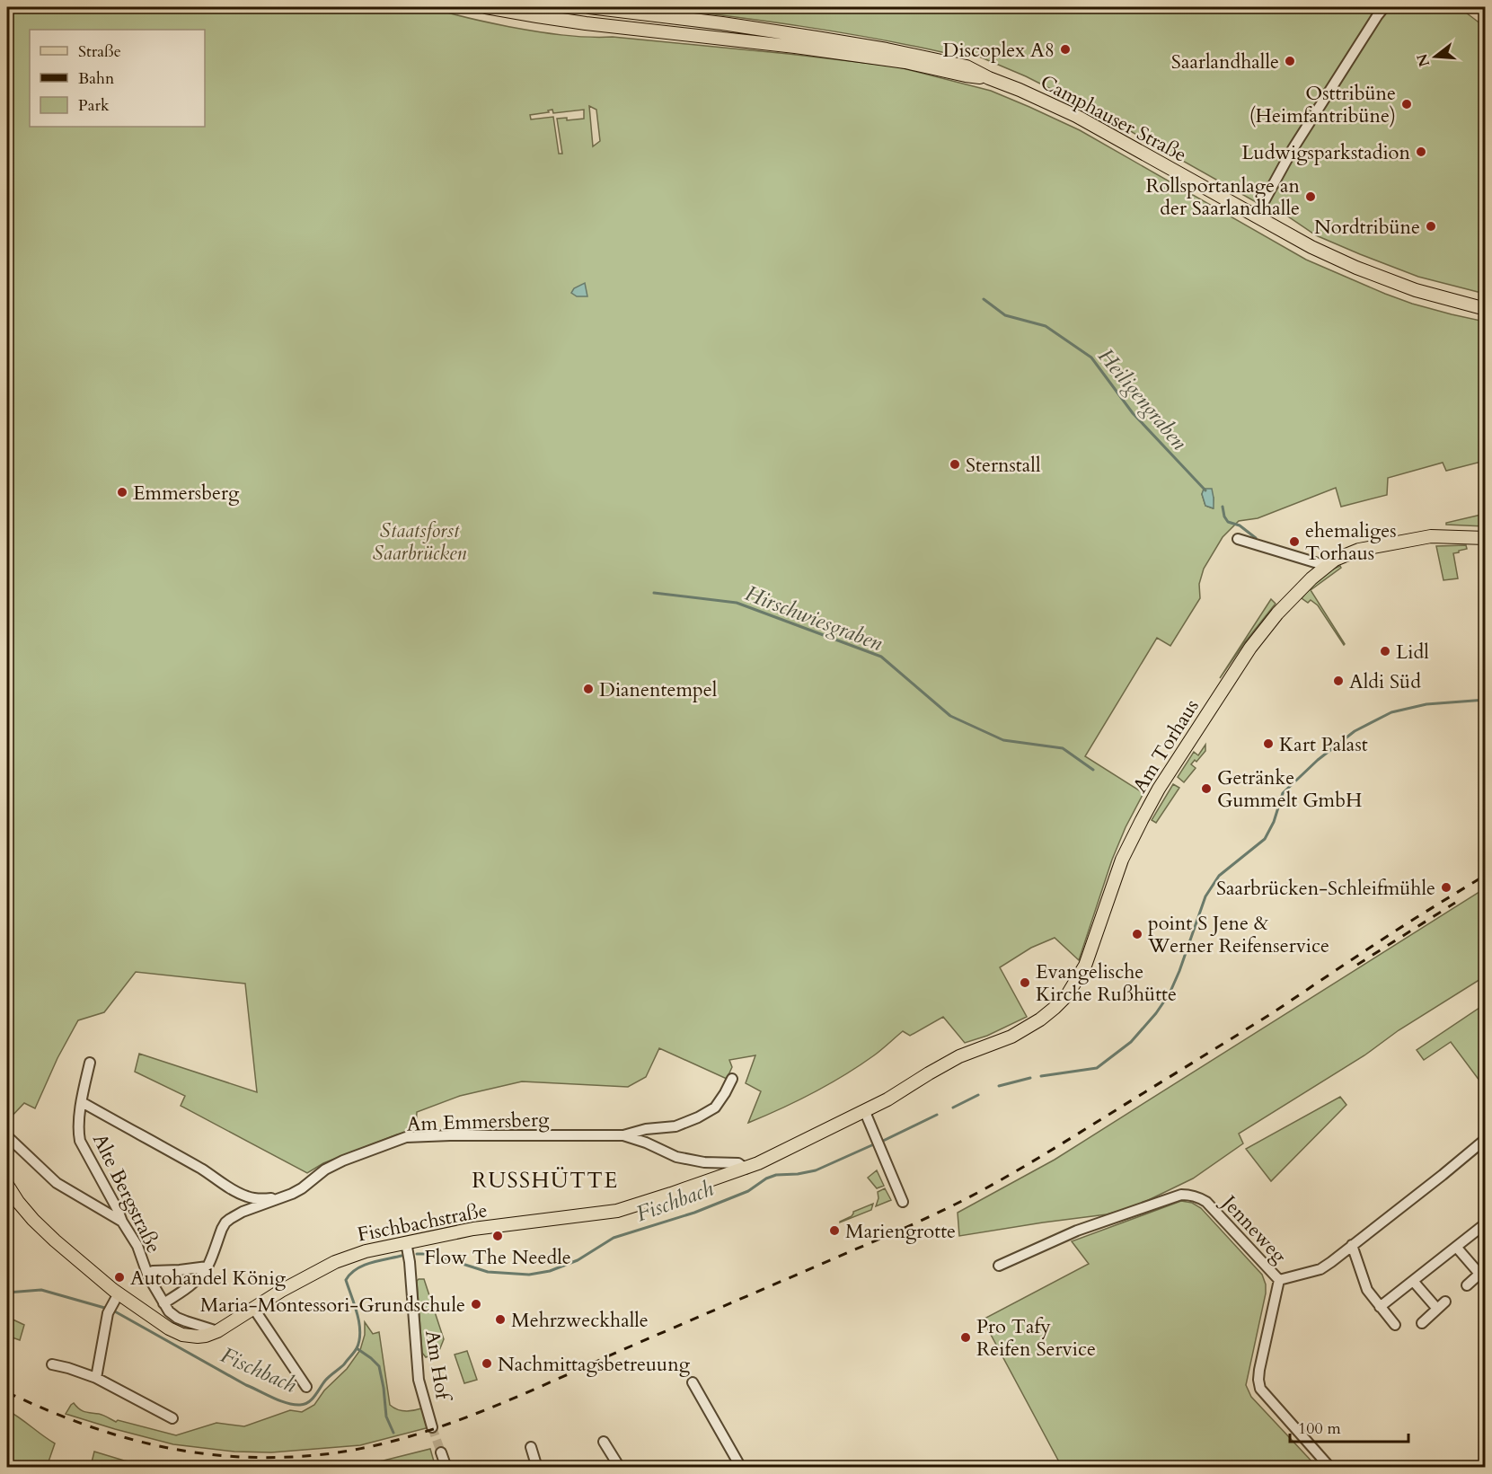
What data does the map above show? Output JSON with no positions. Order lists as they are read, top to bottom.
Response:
{
  "streets": {
    "main road": ["Camphauser Straße", "Am Torhaus", "Fischbachstraße"],
    "street": [
      "Am Emmersberg",
      "Alte Bergstraße",
      "Jenneweg",
      "Am Hof"
    ]
  },
  "crossings": [
    ["Am Torhaus", "Fischbachstraße"],
    ["Am Emmersberg", "Alte Bergstraße"],
    ["Am Emmersberg", "Fischbachstraße"],
    ["Alte Bergstraße", "Fischbachstraße"],
    ["Fischbachstraße", "Am Hof"]
  ],
  "districts": ["RUSSHÜTTE"],
  "water": ["Heiligengraben", "Hirschwiesgraben", "Fischbach"],
  "parks": ["Staatsforst Saarbrücken"],
  "places": [
    "Discoplex A8",
    "Saarlandhalle",
    "Osttribüne (Heimfantribüne)",
    "Ludwigsparkstadion",
    "Rollsportanlage an der Saarlandhalle",
    "Nordtribüne",
    "Sternstall",
    "Emmersberg",
    "ehemaliges Torhaus",
    "Lidl",
    "Aldi Süd",
    "Dianentempel",
    "Kart Palast",
    "Getränke Gummelt GmbH",
    "Saarbrücken-Schleifmühle",
    "point S Jene & Werner Reifenservice",
    "Evangelische Kirche Rußhütte",
    "Mariengrotte",
    "Flow The Needle",
    "Autohandel König",
    "Maria-Montessori-Grundschule",
    "Mehrzweckhalle",
    "Pro Tafy Reifen Service",
    "Nachmittagsbetreuung"
  ],
  "legend": ["Straße", "Bahn", "Park"],
  "scale_bar": "100 m",
  "north": "left"
}
